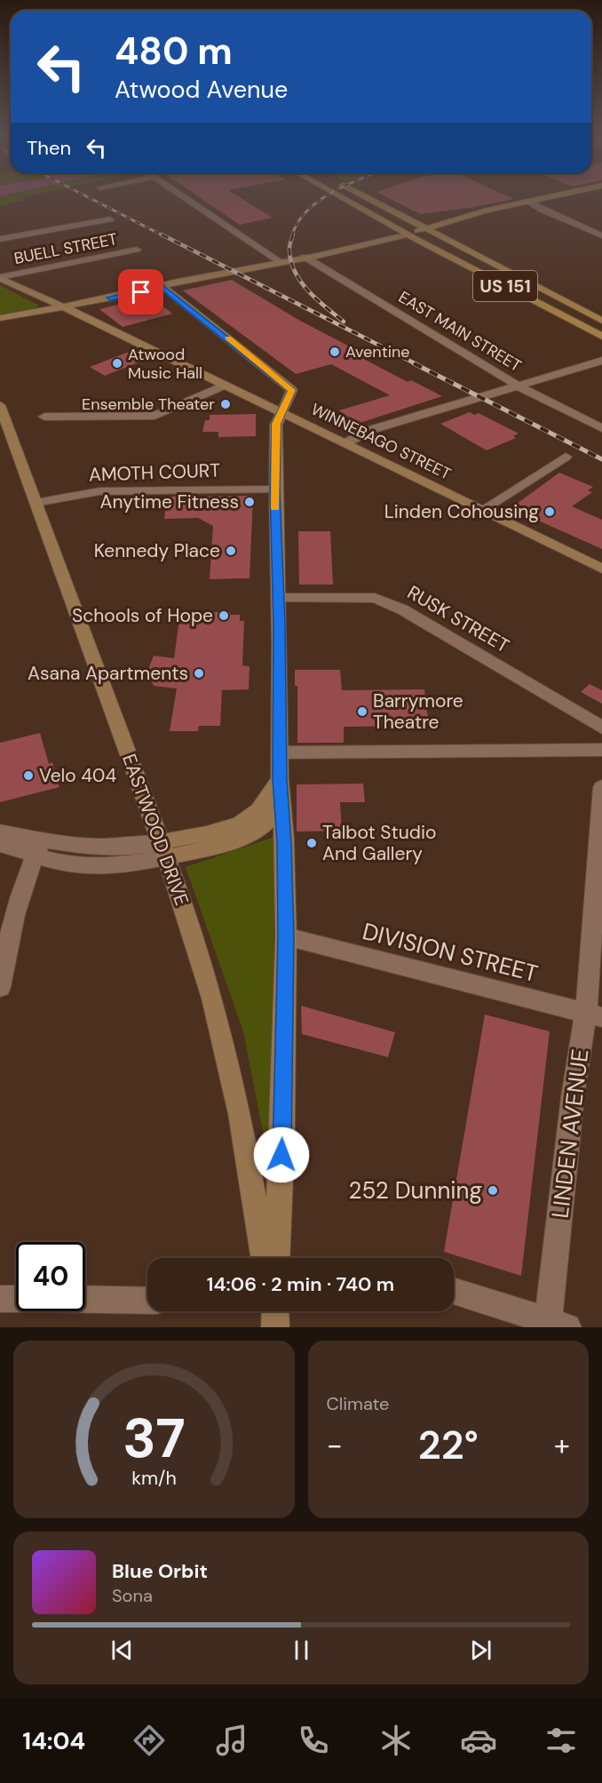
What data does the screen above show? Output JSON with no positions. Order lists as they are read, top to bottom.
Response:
{
  "streets": {
    "main road": ["US 151"],
    "street": [
      "BUELL STREET",
      "EAST MAIN STREET",
      "WINNEBAGO STREET",
      "AMOTH COURT",
      "RUSK STREET",
      "EASTWOOD DRIVE",
      "DIVISION STREET",
      "LINDEN AVENUE"
    ]
  },
  "crossings": [
    ["BUELL STREET", "WINNEBAGO STREET"],
    ["AMOTH COURT", "EASTWOOD DRIVE"],
    ["DIVISION STREET", "LINDEN AVENUE"]
  ],
  "places": [
    "Aventine",
    "Atwood Music Hall",
    "Ensemble Theater",
    "Anytime Fitness",
    "Linden Cohousing",
    "Kennedy Place",
    "Schools of Hope",
    "Asana Apartments",
    "Barrymore Theatre",
    "Velo 404",
    "Talbot Studio And Gallery",
    "252 Dunning"
  ],
  "page": {
    "turn": ["480 m", "Atwood Avenue"],
    "then": "Then",
    "limit": "40",
    "trip": "14:06 · 2 min · 740 m",
    "tile": "Climate",
    "heat": ["−", "22°", "+"],
    "song": ["Blue Orbit", "Sona"],
    "tabs": "14:04",
    "gauge": ["37", "km/h"]
  }
}
